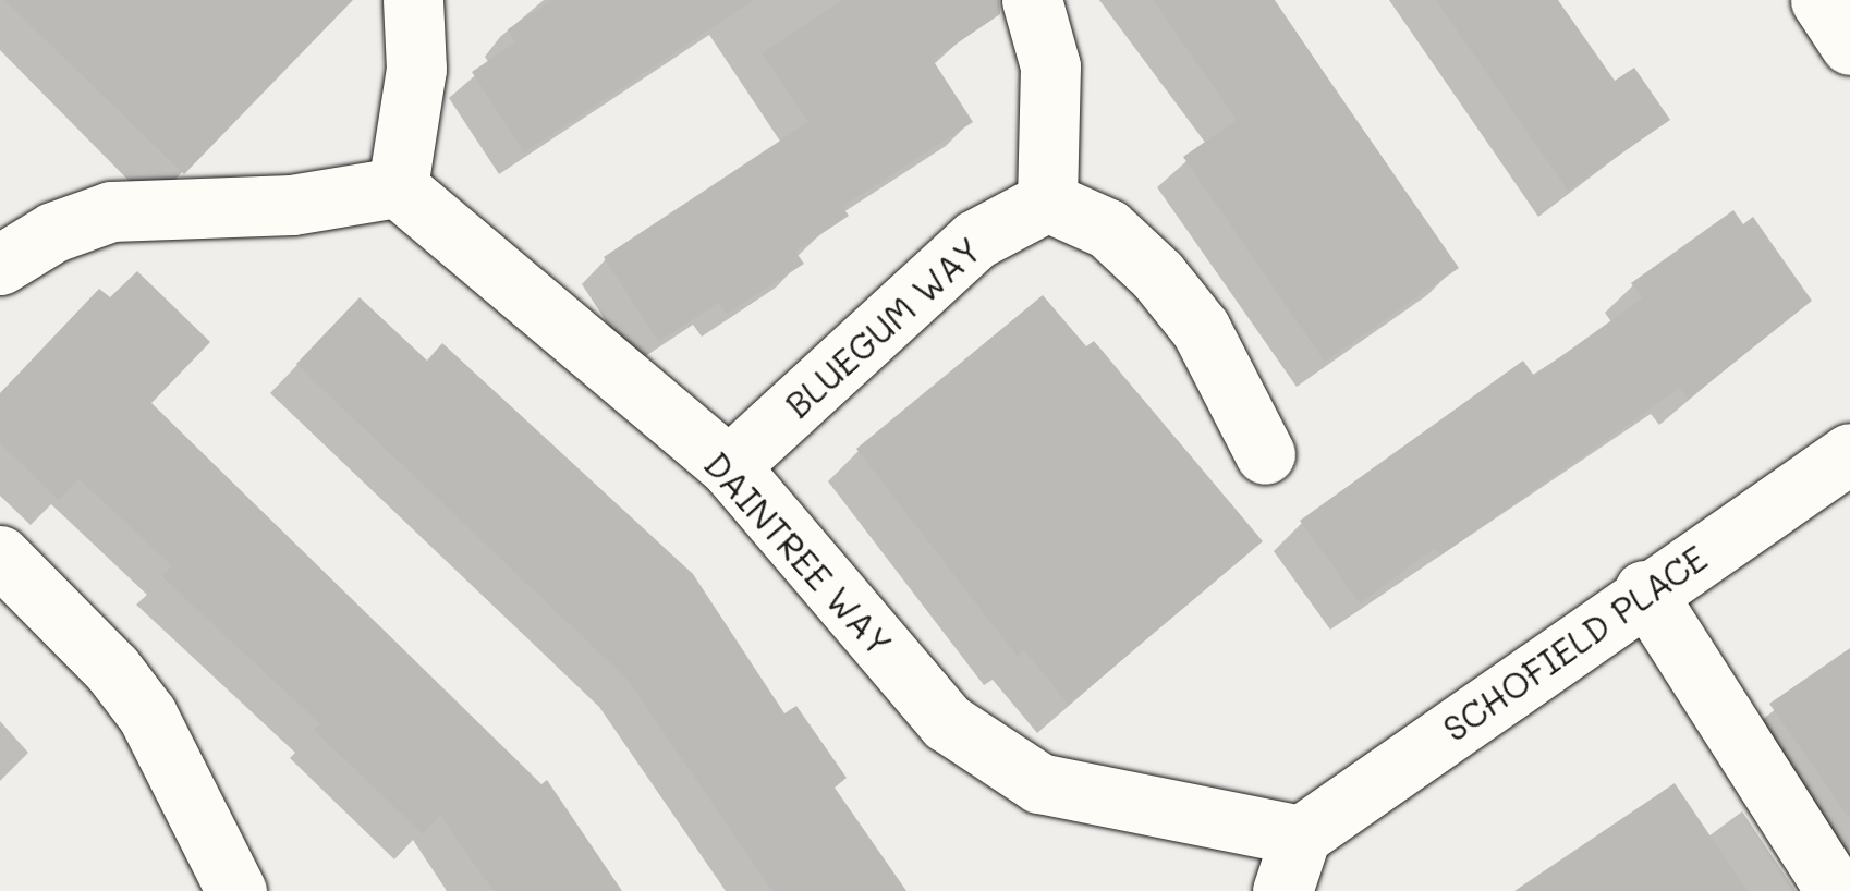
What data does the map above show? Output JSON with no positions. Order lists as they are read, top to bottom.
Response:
{
  "streets": {
    "street": ["BLUEGUM WAY", "DAINTREE WAY", "SCHOFIELD PLACE"]
  },
  "crossings": [
    ["BLUEGUM WAY", "DAINTREE WAY"],
    ["DAINTREE WAY", "SCHOFIELD PLACE"]
  ]
}
